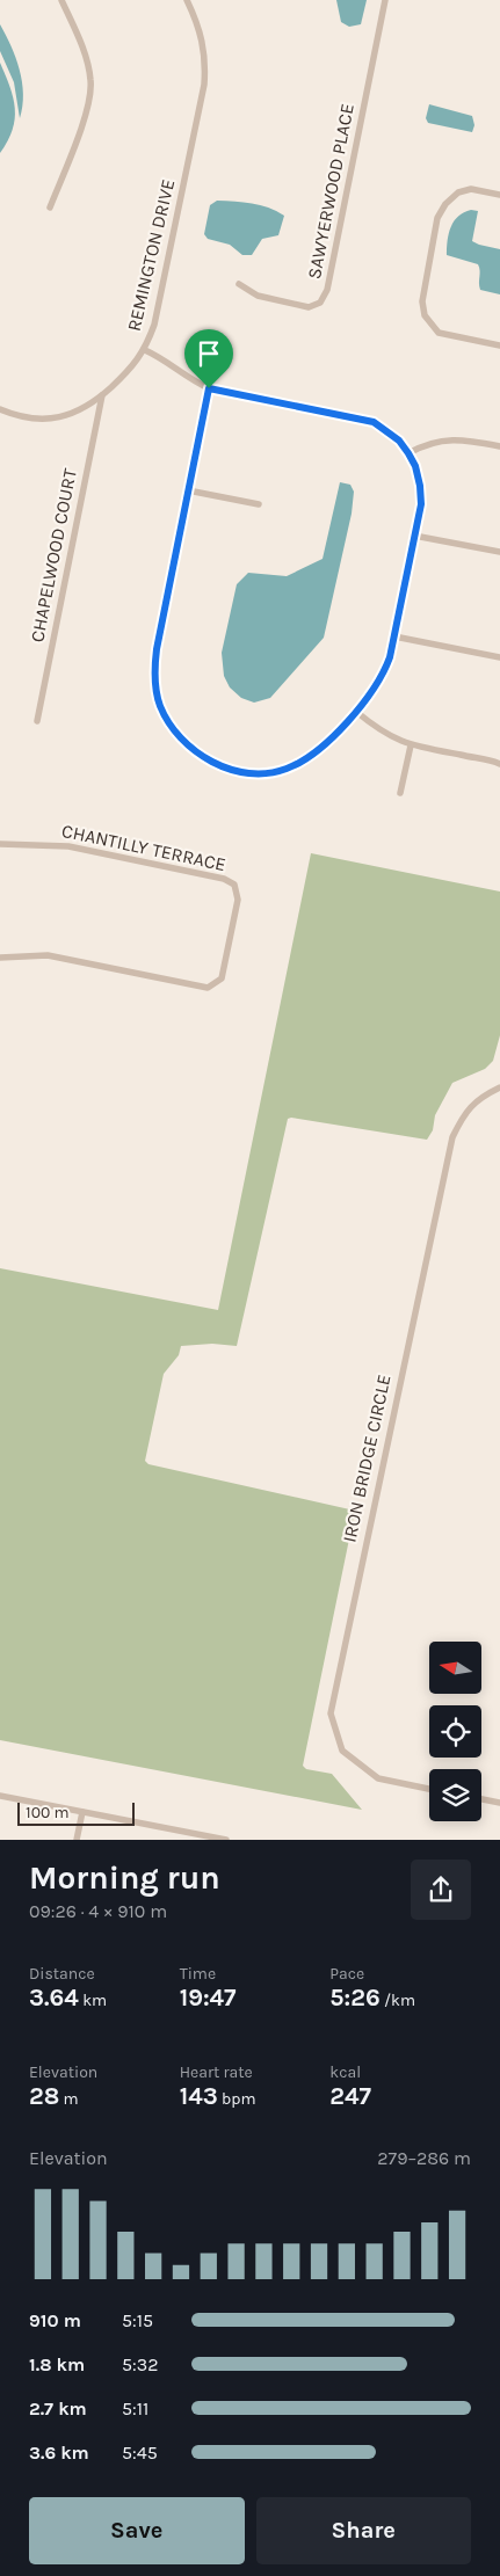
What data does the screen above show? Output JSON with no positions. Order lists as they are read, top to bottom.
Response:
{
  "streets": {
    "street": [
      "SAWYERWOOD PLACE",
      "REMINGTON DRIVE",
      "CHAPELWOOD COURT",
      "CHANTILLY TERRACE",
      "IRON BRIDGE CIRCLE"
    ]
  },
  "crossings": [
    ["REMINGTON DRIVE", "CHAPELWOOD COURT"]
  ],
  "scale_bar": "100 m",
  "north": "left",
  "page": {
    "scale": "100 m",
    "heading": ["Morning run", "09:26 · 4 × 910 m"],
    "stats": [
      ["Distance", "3.64 km"],
      ["Time", "19:47"],
      ["Pace", "5:26 /km"],
      ["Elevation", "28 m"],
      ["Heart rate", "143 bpm"],
      ["kcal", "247"]
    ],
    "chart": ["Elevation", "279–286 m"],
    "list": [
      {
        "name": "910 m",
        "note": "5:15"
      },
      {
        "name": "1.8 km",
        "note": "5:32"
      },
      {
        "name": "2.7 km",
        "note": "5:11"
      },
      {
        "name": "3.6 km",
        "note": "5:45"
      }
    ],
    "buttons": ["Save", "Share"]
  }
}
